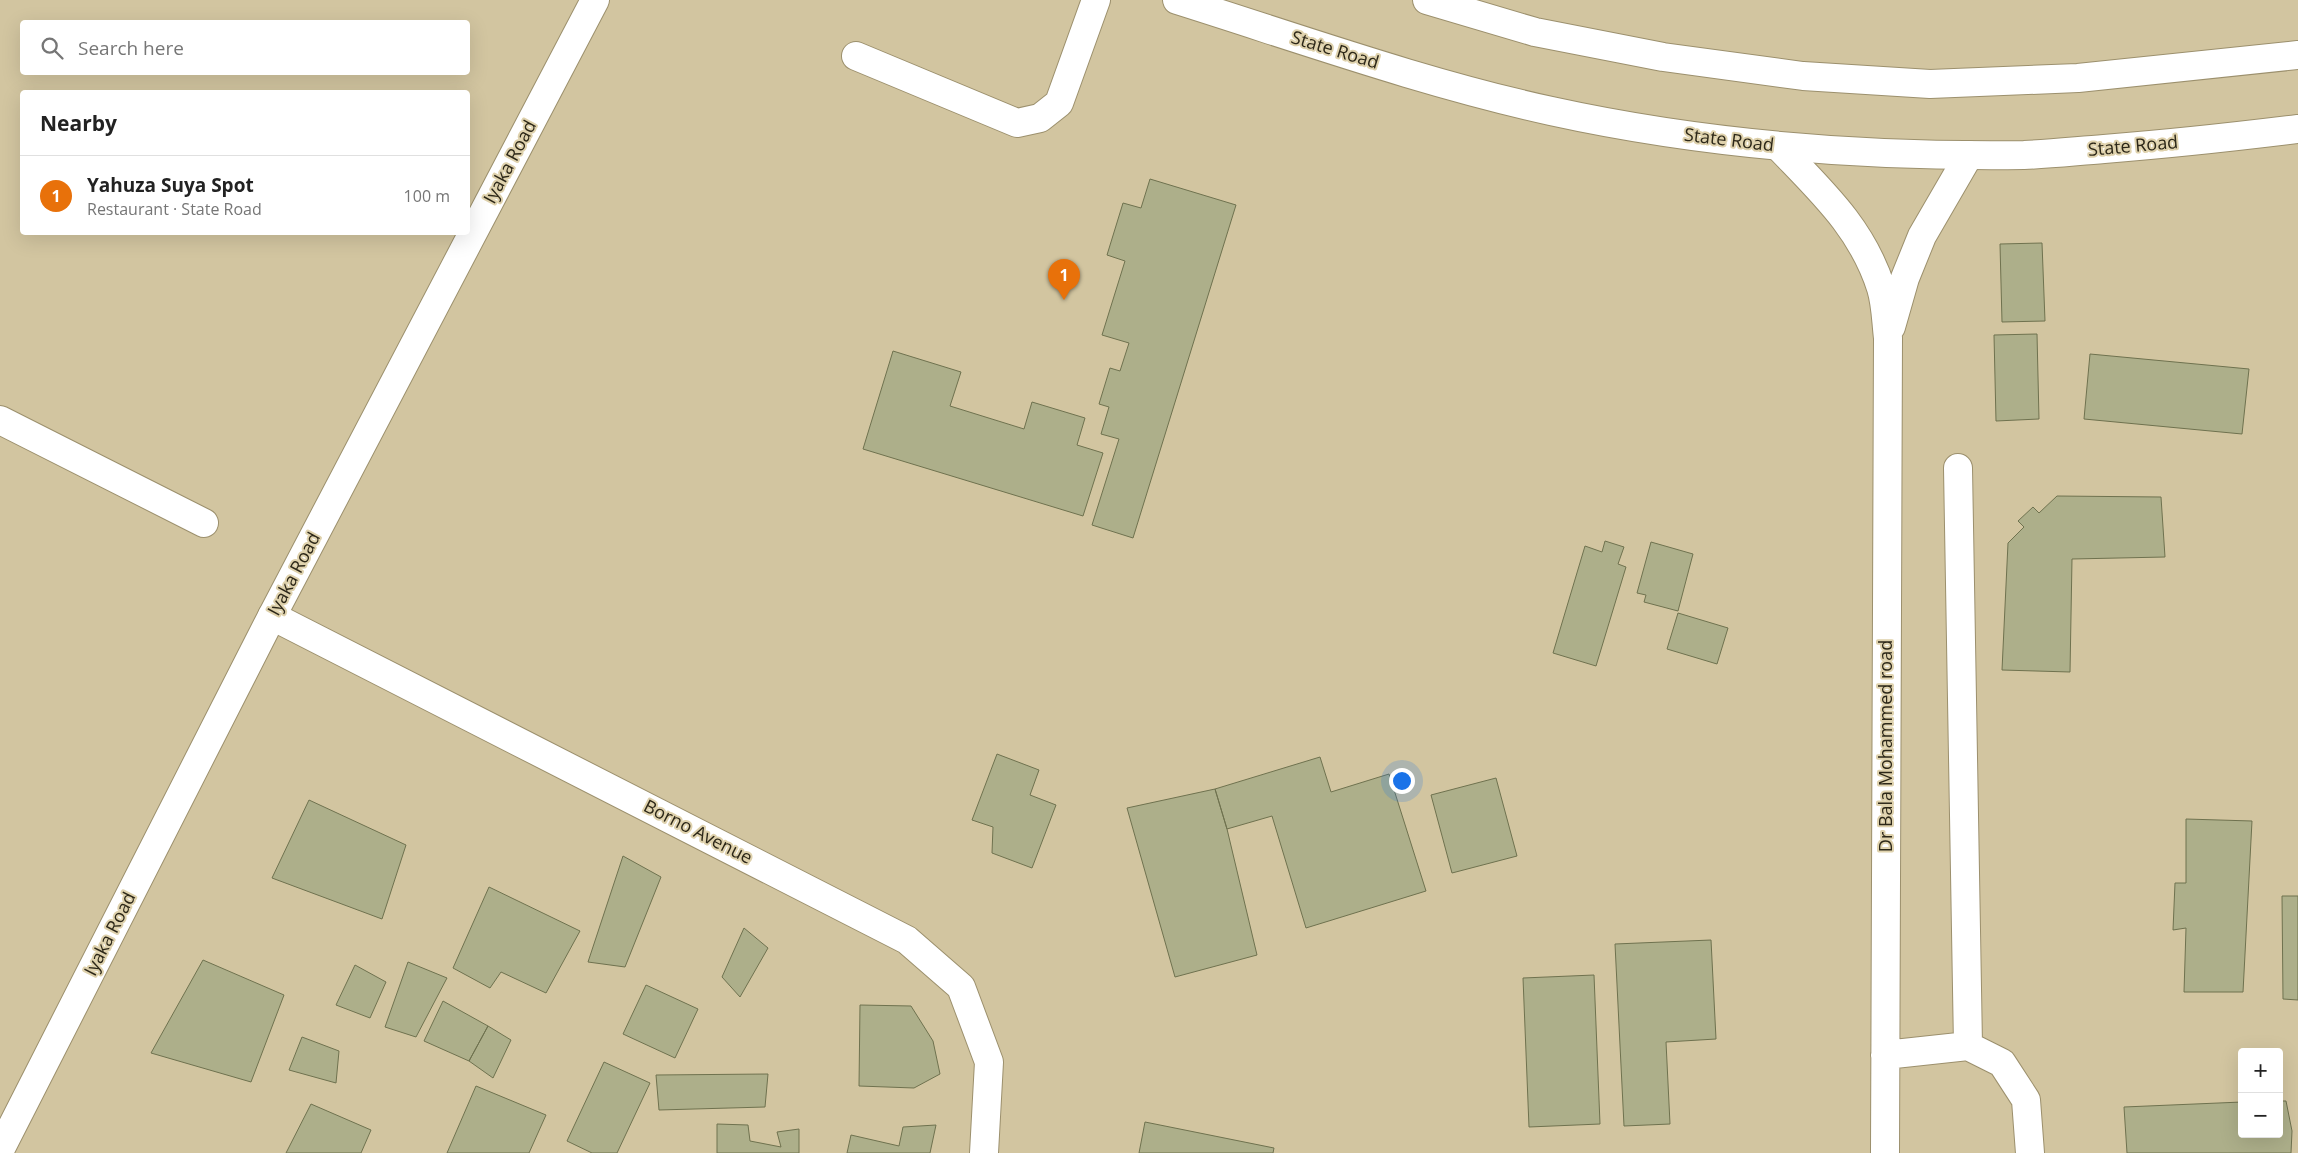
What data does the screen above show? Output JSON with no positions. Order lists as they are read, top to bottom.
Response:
{
  "streets": {
    "main road": [
      "State Road",
      "Iyaka Road",
      "Dr Bala Mohammed road",
      "Borno Avenue"
    ]
  },
  "crossings": [
    ["Iyaka Road", "Borno Avenue"]
  ],
  "page": {
    "search": "Search here",
    "heading": "Nearby",
    "list": [
      {
        "mark": "1",
        "name": "Yahuza Suya Spot",
        "note": "Restaurant · State Road",
        "value": "100 m"
      }
    ],
    "pins": "1",
    "map_buttons": ["+", "−"]
  }
}
